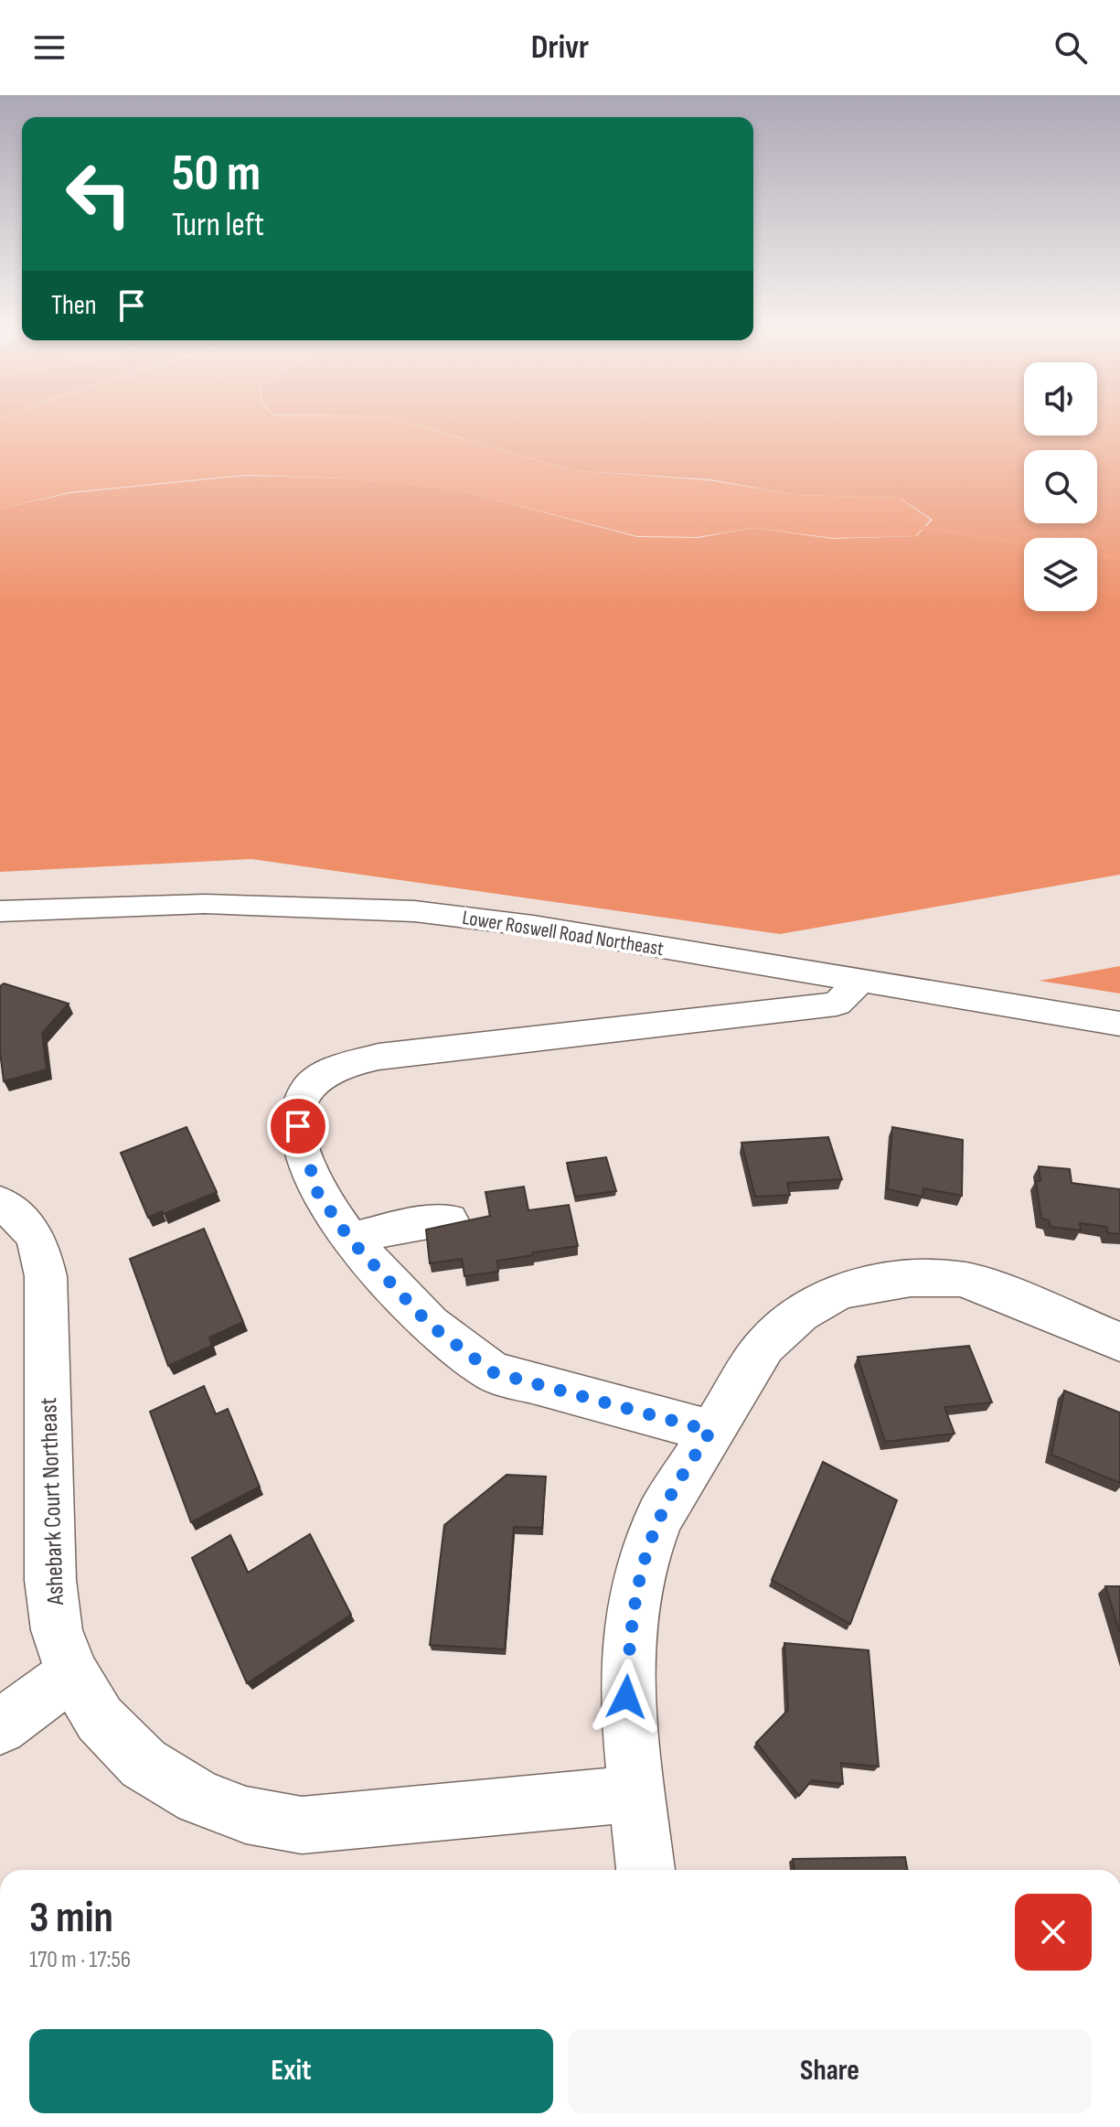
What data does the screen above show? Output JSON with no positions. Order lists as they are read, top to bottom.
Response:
{
  "streets": {
    "street": ["Lower Roswell Road Northeast", "Ashebark Court Northeast"]
  },
  "page": {
    "header": "Drivr",
    "turn": ["50 m", "Turn left"],
    "then": "Then",
    "heading": ["3 min", "170 m · 17:56"],
    "buttons": ["Exit", "Share"]
  }
}
